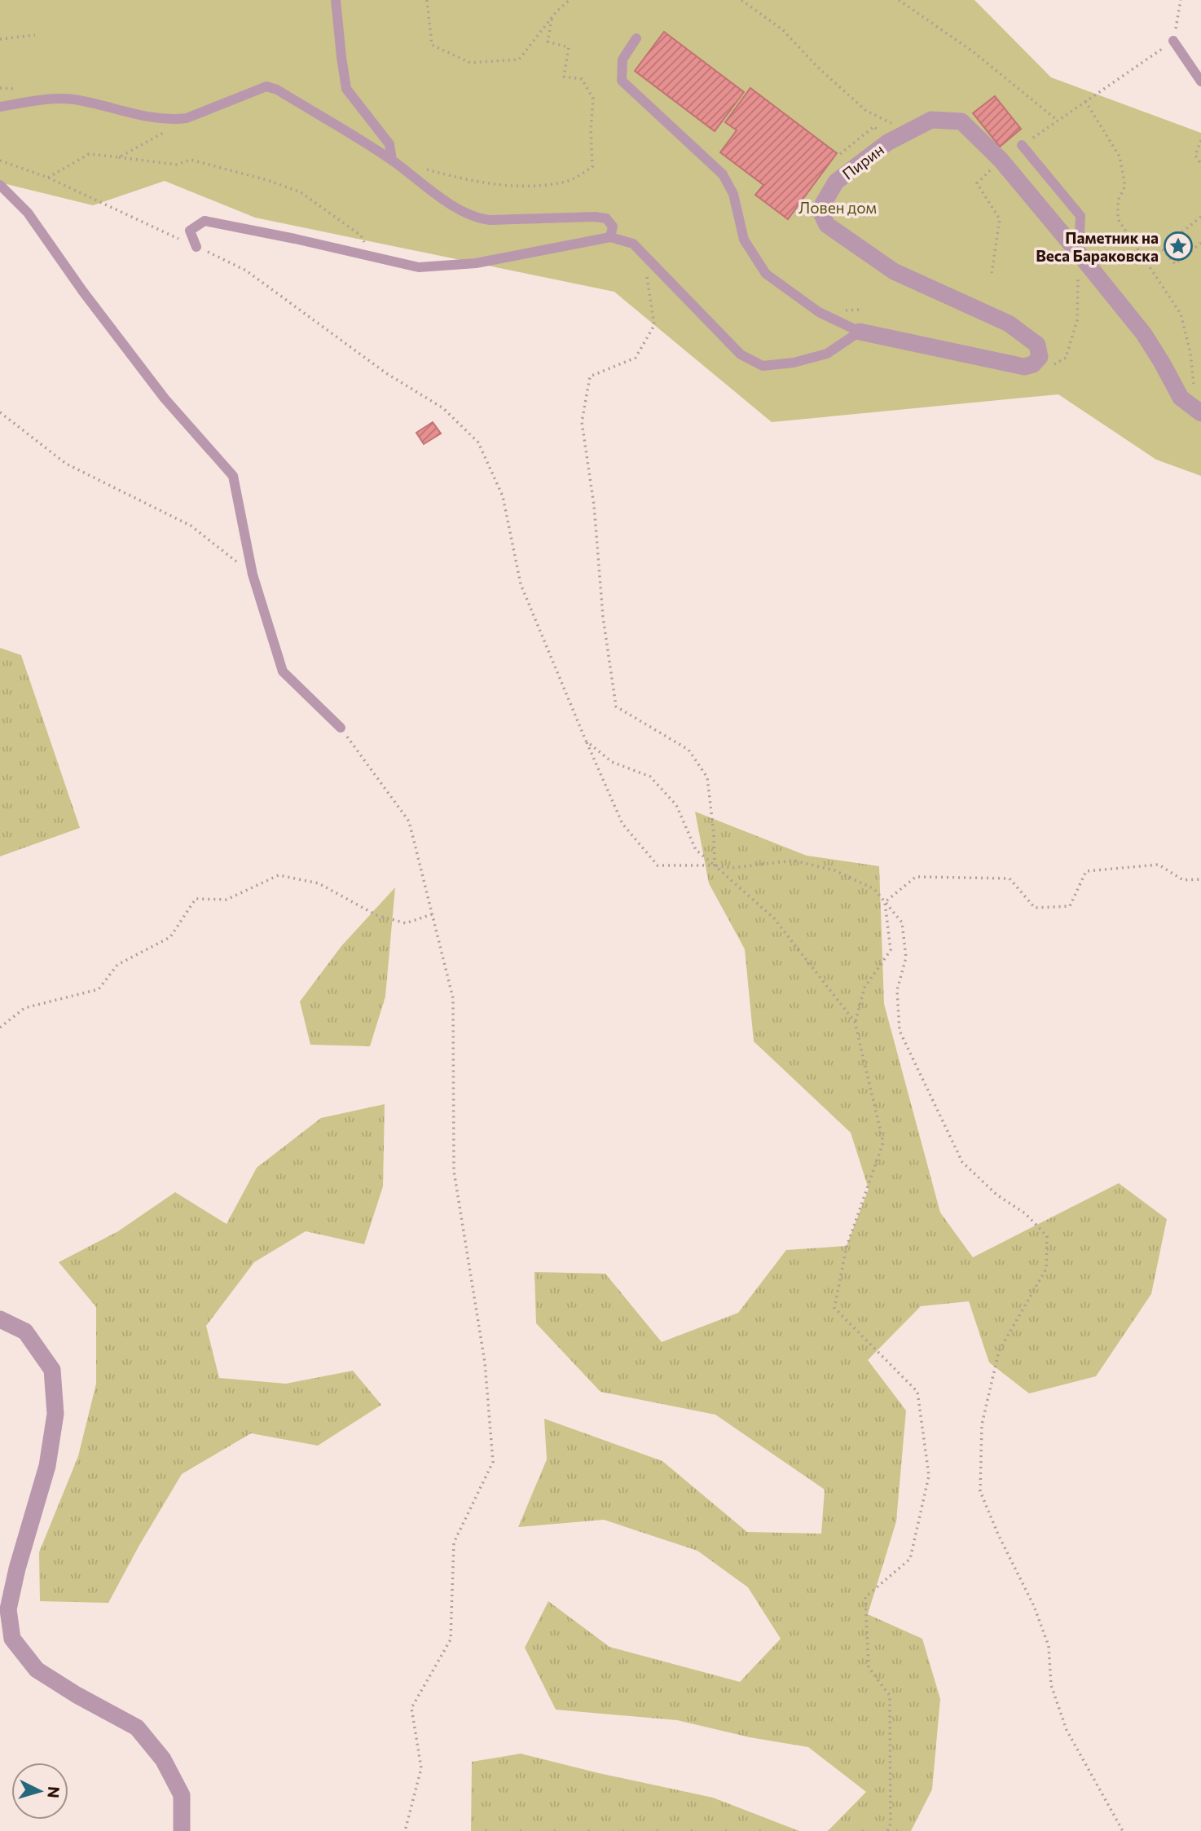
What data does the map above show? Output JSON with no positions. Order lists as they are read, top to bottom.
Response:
{
  "streets": {
    "street": ["Пирин"]
  },
  "parks": ["Ловен дом"],
  "places": {
    "place": ["Паметник на Веса Бараковска"]
  },
  "north": "right"
}
